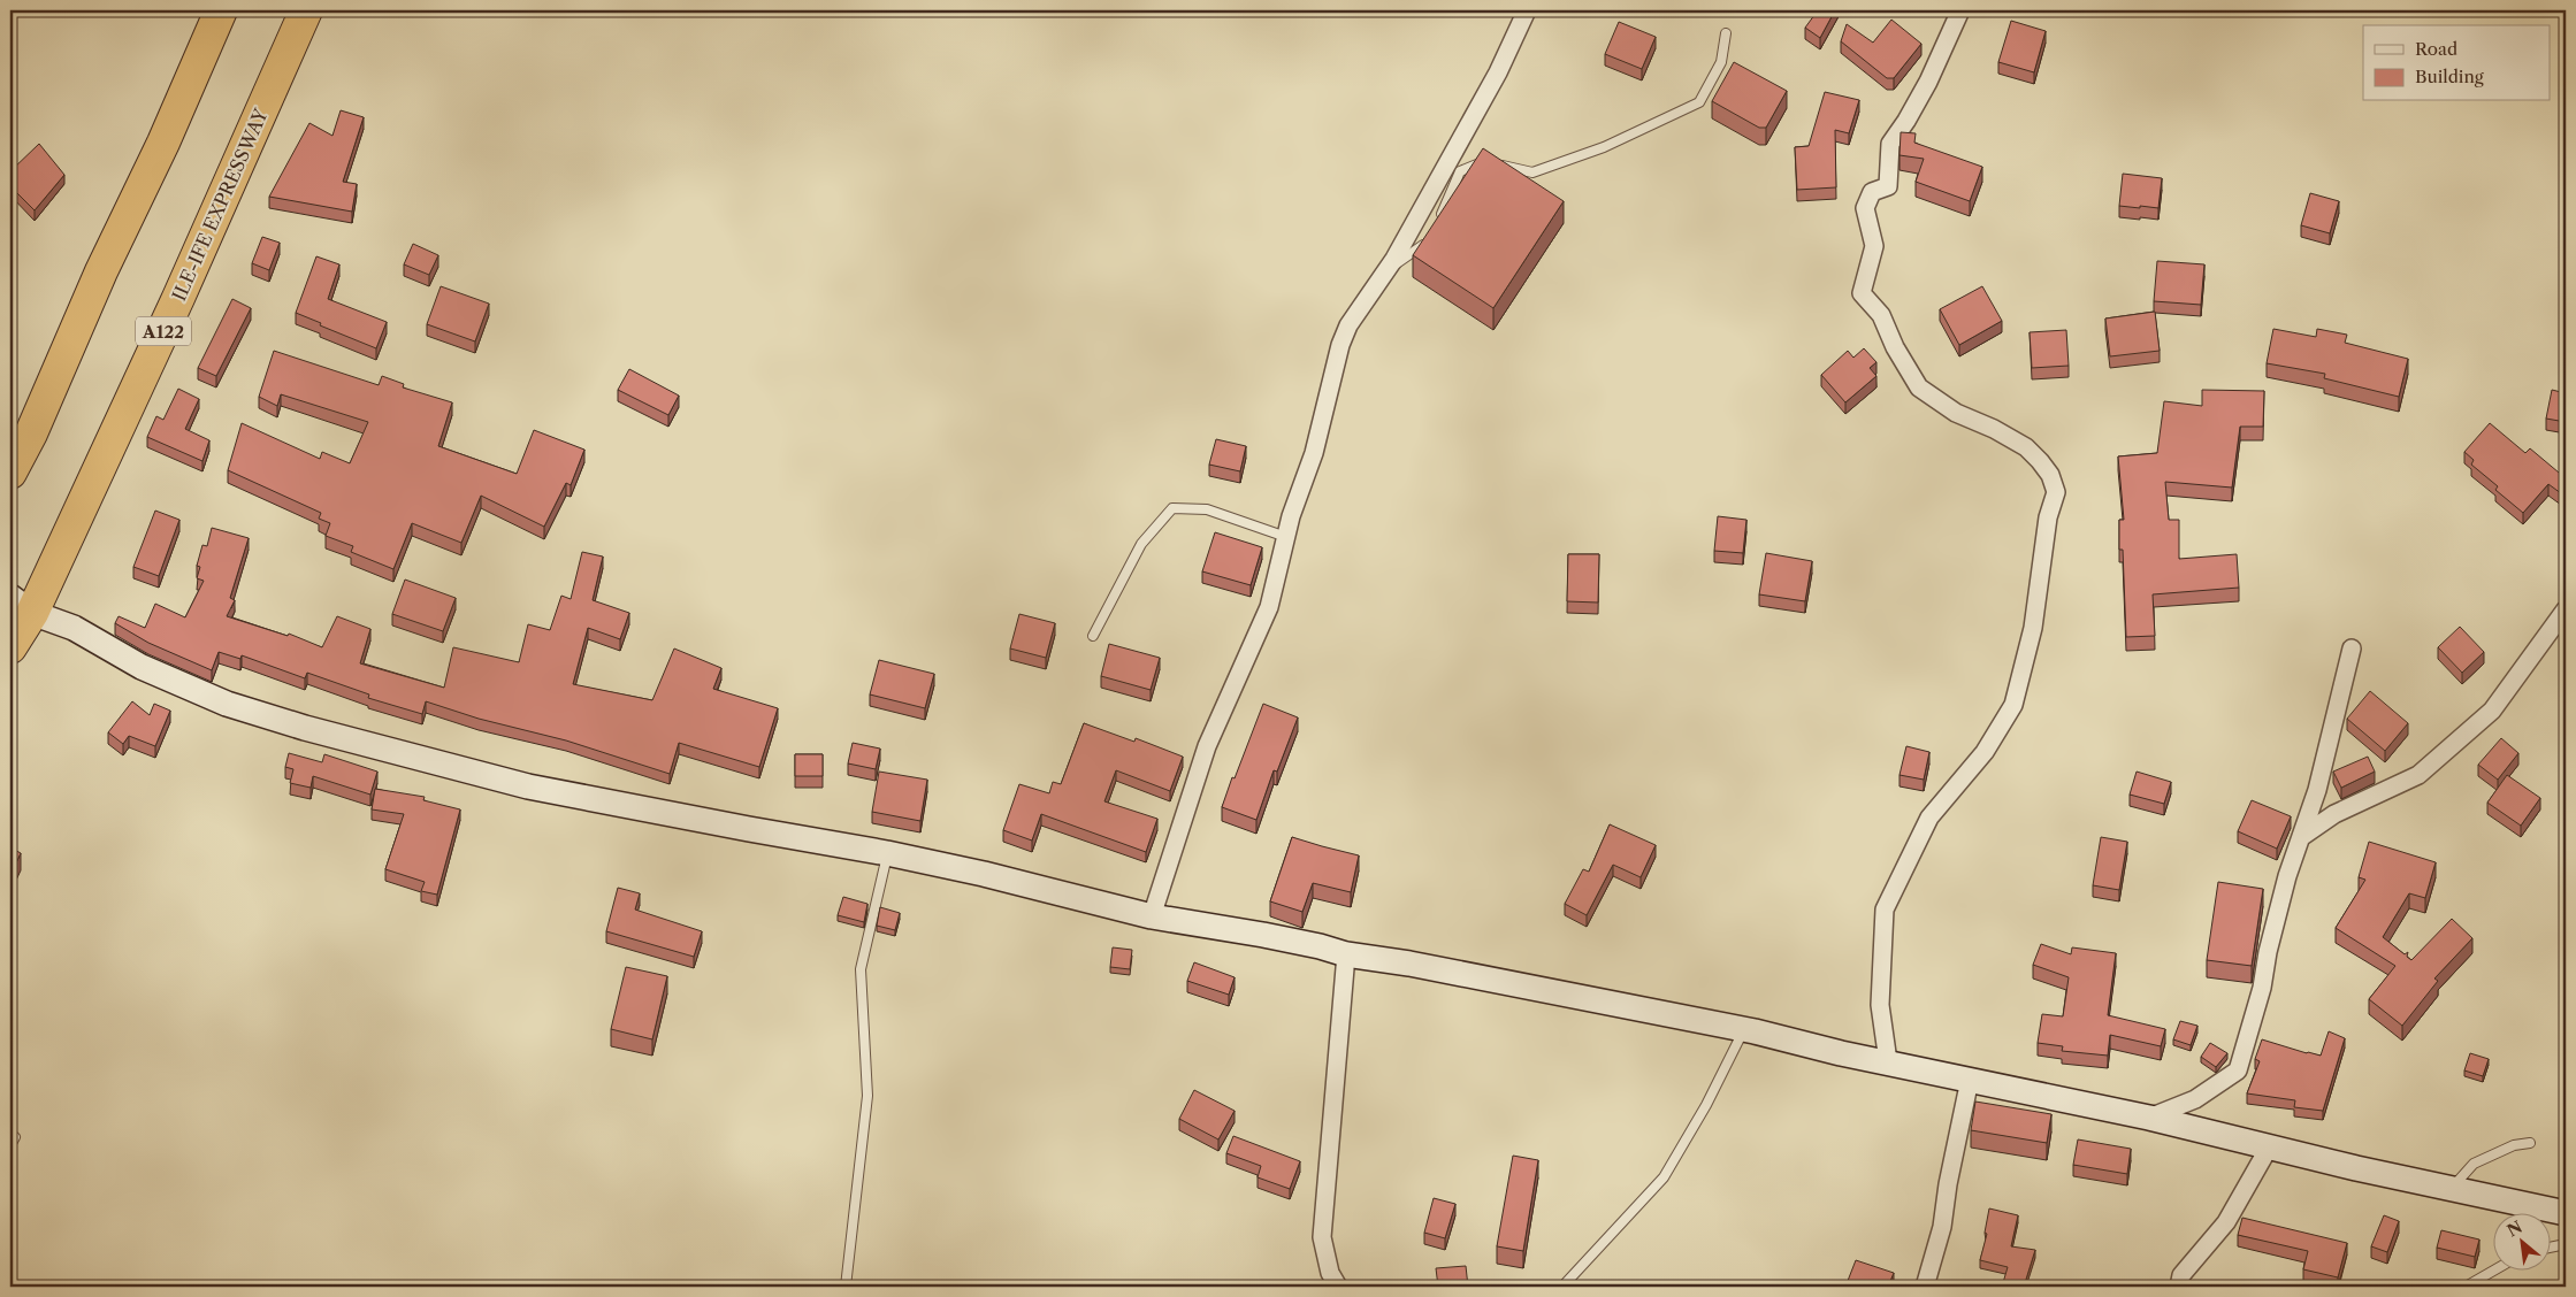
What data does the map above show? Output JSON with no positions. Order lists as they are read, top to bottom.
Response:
{
  "streets": {
    "highway": ["ILE-IFE EXPRESSWAY", "A122"]
  },
  "legend": ["Road", "Building"],
  "north": "top left"
}
